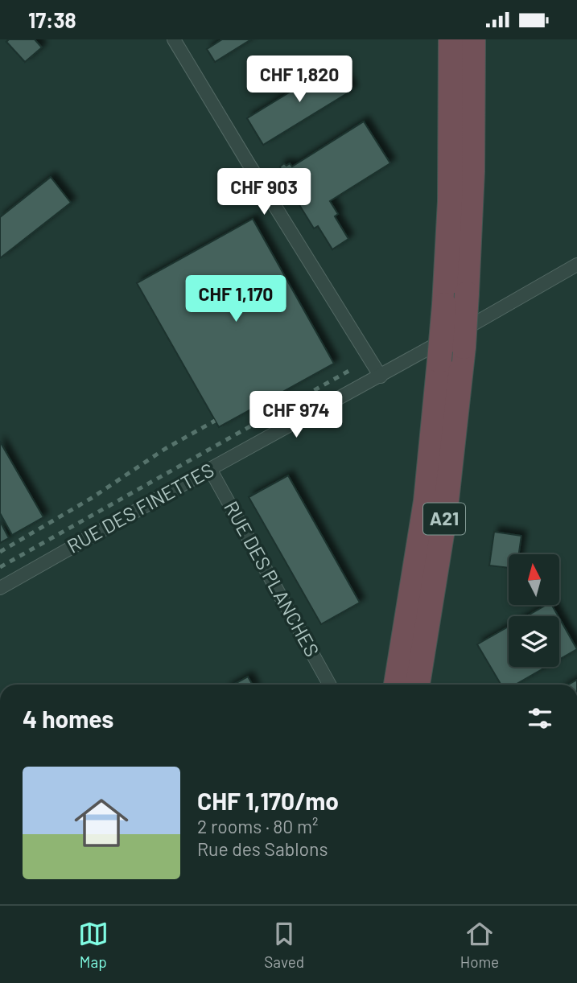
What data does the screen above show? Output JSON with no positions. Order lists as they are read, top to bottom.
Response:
{
  "streets": {
    "highway": ["A21"],
    "street": ["RUE DES FINETTES", "RUE DES PLANCHES"]
  },
  "crossings": [
    ["RUE DES FINETTES", "RUE DES PLANCHES"]
  ],
  "north": "top",
  "page": {
    "status": "17:38",
    "price": [
      "CHF 1,820",
      "CHF 903",
      "CHF 1,170",
      "CHF 974"
    ],
    "heading": "4 homes",
    "list": [
      {
        "name": "CHF 1,170/mo",
        "note": "2 rooms · 80 m² · Rue des Sablons"
      }
    ],
    "tabs": ["Map", "Saved", "Home"]
  }
}
